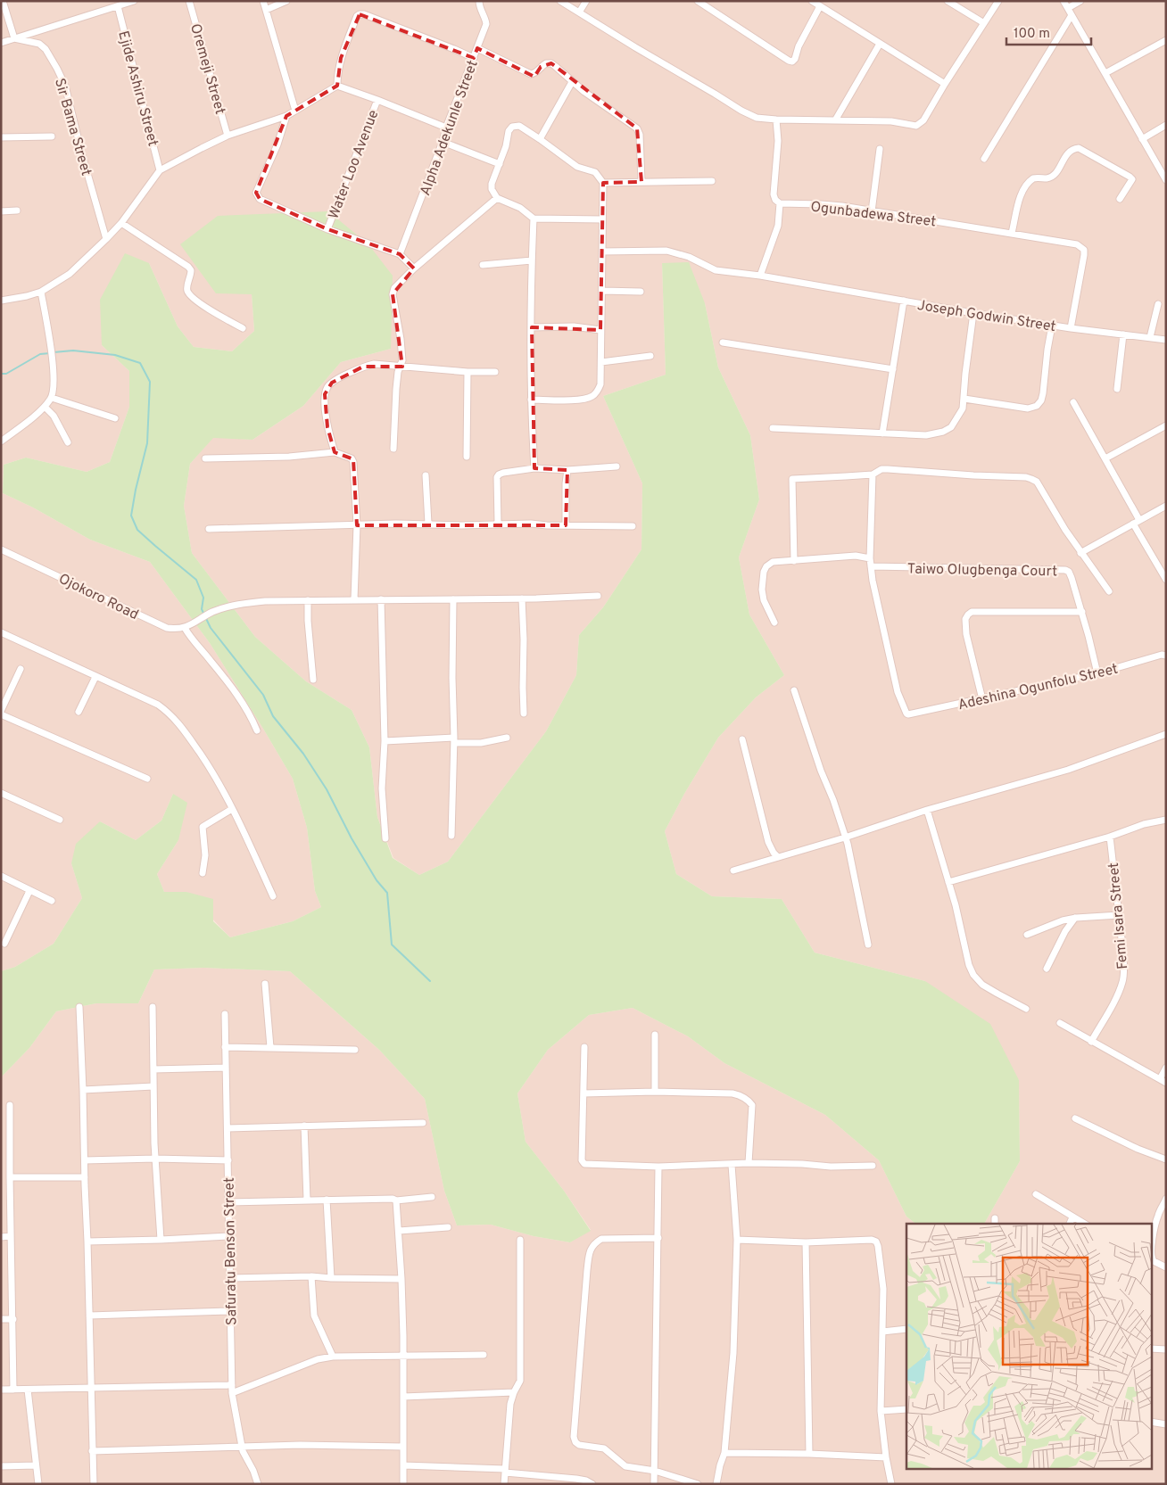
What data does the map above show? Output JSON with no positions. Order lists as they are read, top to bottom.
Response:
{
  "streets": {
    "street": [
      "Oremeji Street",
      "Ejide Ashiru Street",
      "Sir Bama Street",
      "Alpha Adekunle Street",
      "Water Loo Avenue",
      "Ogunbadewa Street",
      "Joseph Godwin Street",
      "Taiwo Olugbenga Court",
      "Ojokoro Road",
      "Adeshina Ogunfolu Street",
      "Femi Isara Street",
      "Safuratu Benson Street"
    ]
  },
  "crossings": [
    ["Ogunbadewa Street", "Joseph Godwin Street"],
    ["Taiwo Olugbenga Court", "Adeshina Ogunfolu Street"]
  ],
  "scale_bar": "100 m"
}
